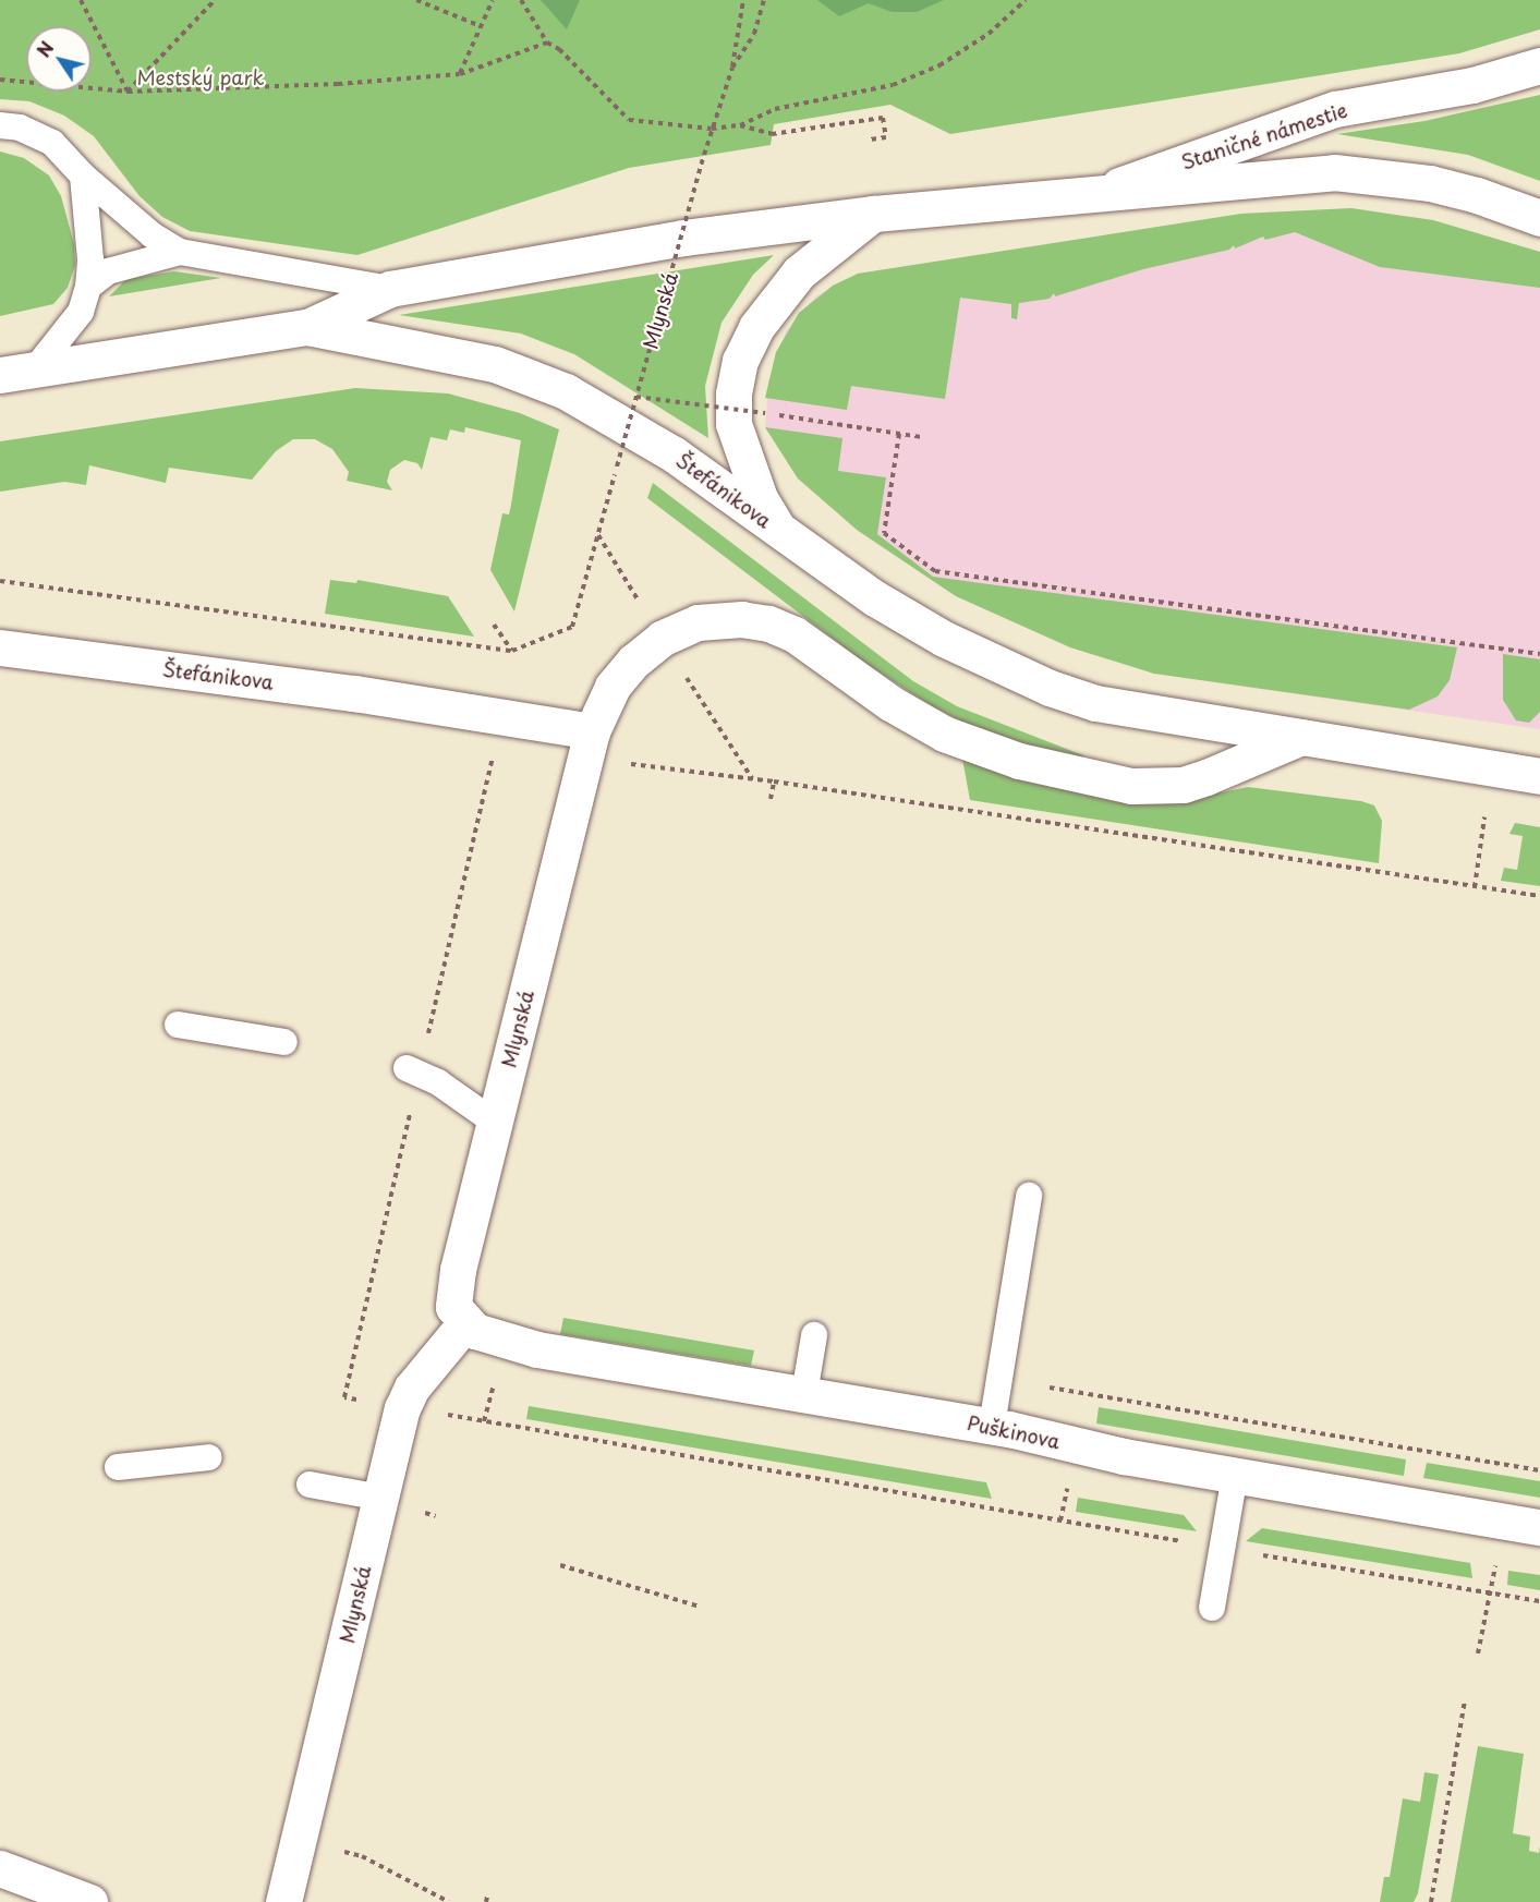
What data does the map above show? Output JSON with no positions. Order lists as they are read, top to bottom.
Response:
{
  "streets": {
    "street": [
      "Staničné námestie",
      "Mlynská",
      "Štefánikova",
      "Puškinova"
    ]
  },
  "crossings": [
    ["Staničné námestie", "Štefánikova"],
    ["Mlynská", "Štefánikova"],
    ["Mlynská", "Puškinova"]
  ],
  "parks": ["Mestský park"],
  "north": "top left"
}
